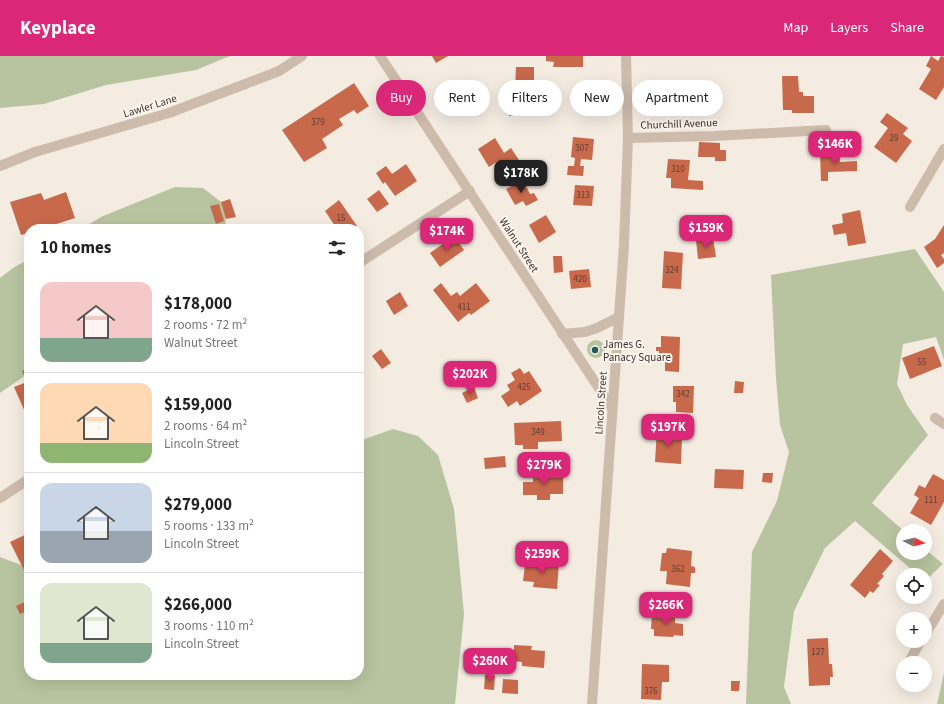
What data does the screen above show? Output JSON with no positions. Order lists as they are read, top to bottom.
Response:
{
  "streets": {
    "street": [
      "Lawler Lane",
      "Churchill Avenue",
      "Walnut Street",
      "Lincoln Street"
    ]
  },
  "crossings": [
    ["Churchill Avenue", "Lincoln Street"],
    ["Walnut Street", "Lincoln Street"]
  ],
  "places": ["James G. Panacy Square"],
  "house_numbers": [
    "379",
    "29",
    "307",
    "310",
    "313",
    "15",
    "324",
    "420",
    "411",
    "55",
    "425",
    "342",
    "349",
    "111",
    "362",
    "127",
    "376"
  ],
  "north": "right",
  "page": {
    "header": "Keyplace",
    "nav": ["Map", "Layers", "Share"],
    "chip": [
      "Buy",
      "Rent",
      "Filters",
      "New",
      "Apartment"
    ],
    "price": [
      "$146K",
      "$178K",
      "$159K",
      "$174K",
      "$202K",
      "$197K",
      "$279K",
      "$259K",
      "$266K",
      "$260K"
    ],
    "heading": "10 homes",
    "list": [
      {
        "name": "$178,000",
        "note": "2 rooms · 72 m² · Walnut Street"
      },
      {
        "name": "$159,000",
        "note": "2 rooms · 64 m² · Lincoln Street"
      },
      {
        "name": "$279,000",
        "note": "5 rooms · 133 m² · Lincoln Street"
      },
      {
        "name": "$266,000",
        "note": "3 rooms · 110 m² · Lincoln Street"
      }
    ],
    "map_buttons": ["+", "−"]
  }
}
